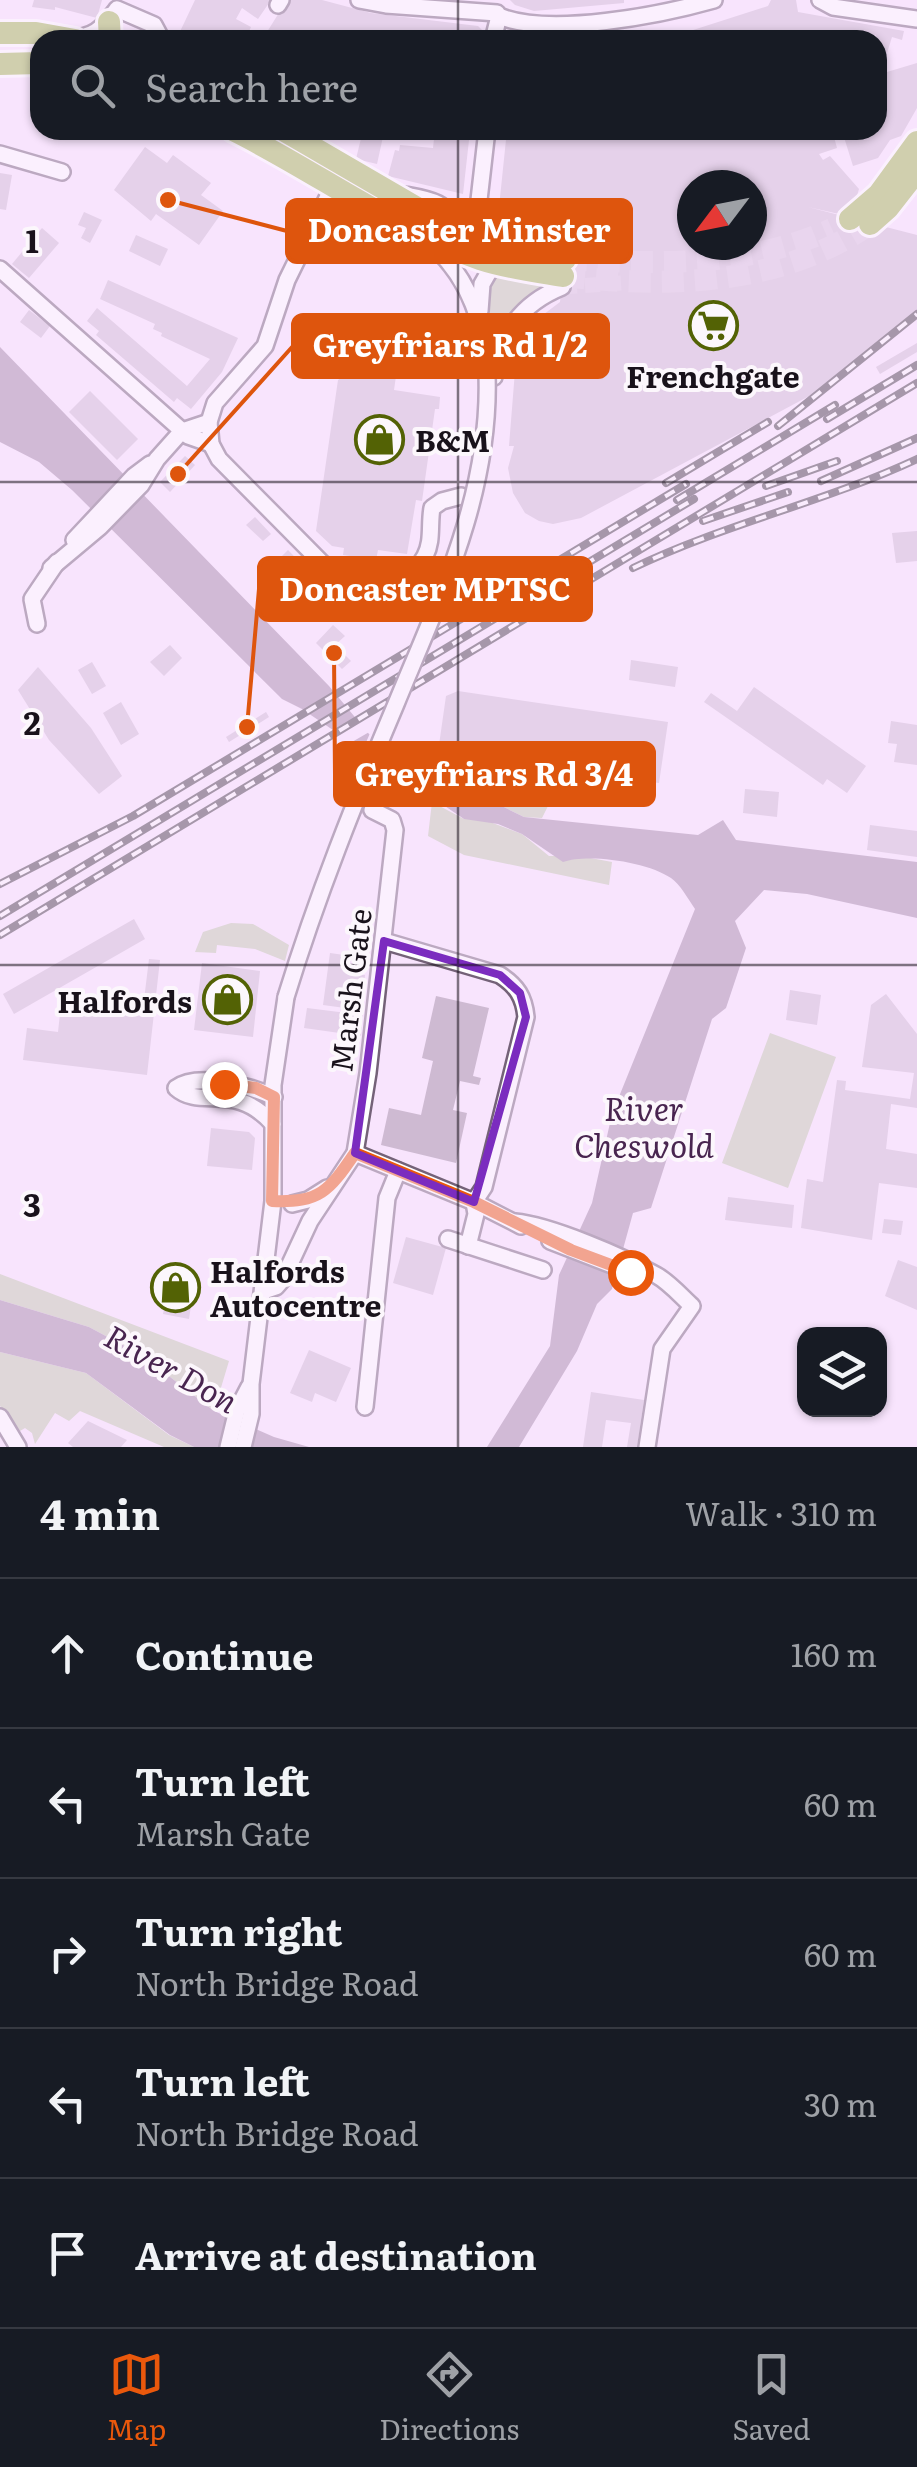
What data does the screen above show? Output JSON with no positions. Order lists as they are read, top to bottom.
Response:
{
  "streets": {
    "street": ["Marsh Gate"]
  },
  "water": ["River Cheswold", "River Don"],
  "places": {
    "other": [
      "Doncaster Minster",
      "Greyfriars Rd 1/2",
      "Greyfriars Rd 3/4",
      "Doncaster MPTSC"
    ],
    "supermarket": ["Frenchgate"],
    "shop": ["B&M", "Halfords", "Halfords Autocentre"]
  },
  "north": "bottom left",
  "page": {
    "search": "Search here",
    "heading": ["4 min", "Walk · 310 m"],
    "list": [
      ["Continue", "160 m"],
      ["Turn left", "Marsh Gate", "60 m"],
      ["Turn right", "North Bridge Road", "60 m"],
      ["Turn left", "North Bridge Road", "30 m"],
      "Arrive at destination"
    ],
    "nav": ["Map", "Directions", "Saved"]
  },
  "grid": {
    "rows": ["1", "2", "3"]
  }
}
